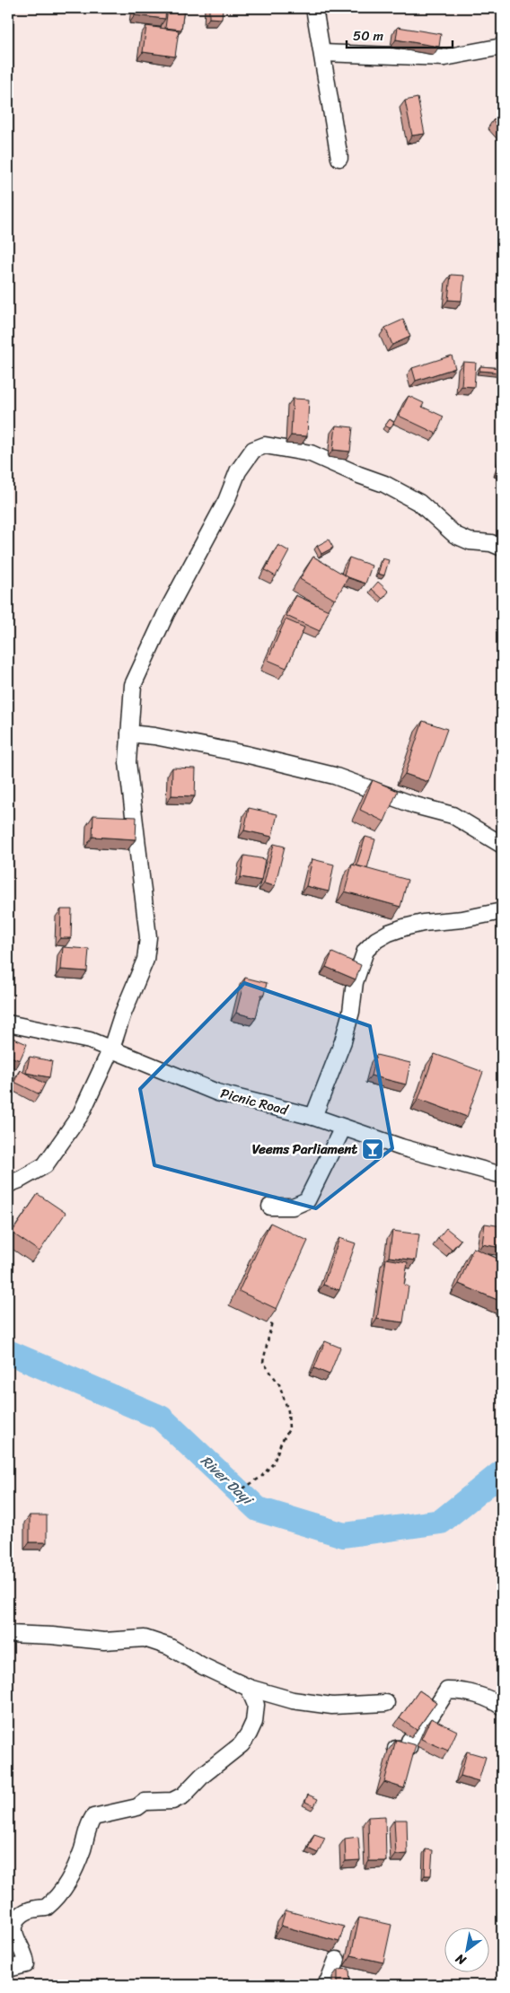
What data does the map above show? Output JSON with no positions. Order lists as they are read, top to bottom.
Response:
{
  "streets": {
    "street": ["Picnic Road"]
  },
  "water": ["River Dayi"],
  "places": {
    "bar": ["Veems Parliament"]
  },
  "scale_bar": "50 m",
  "north": "bottom left"
}
